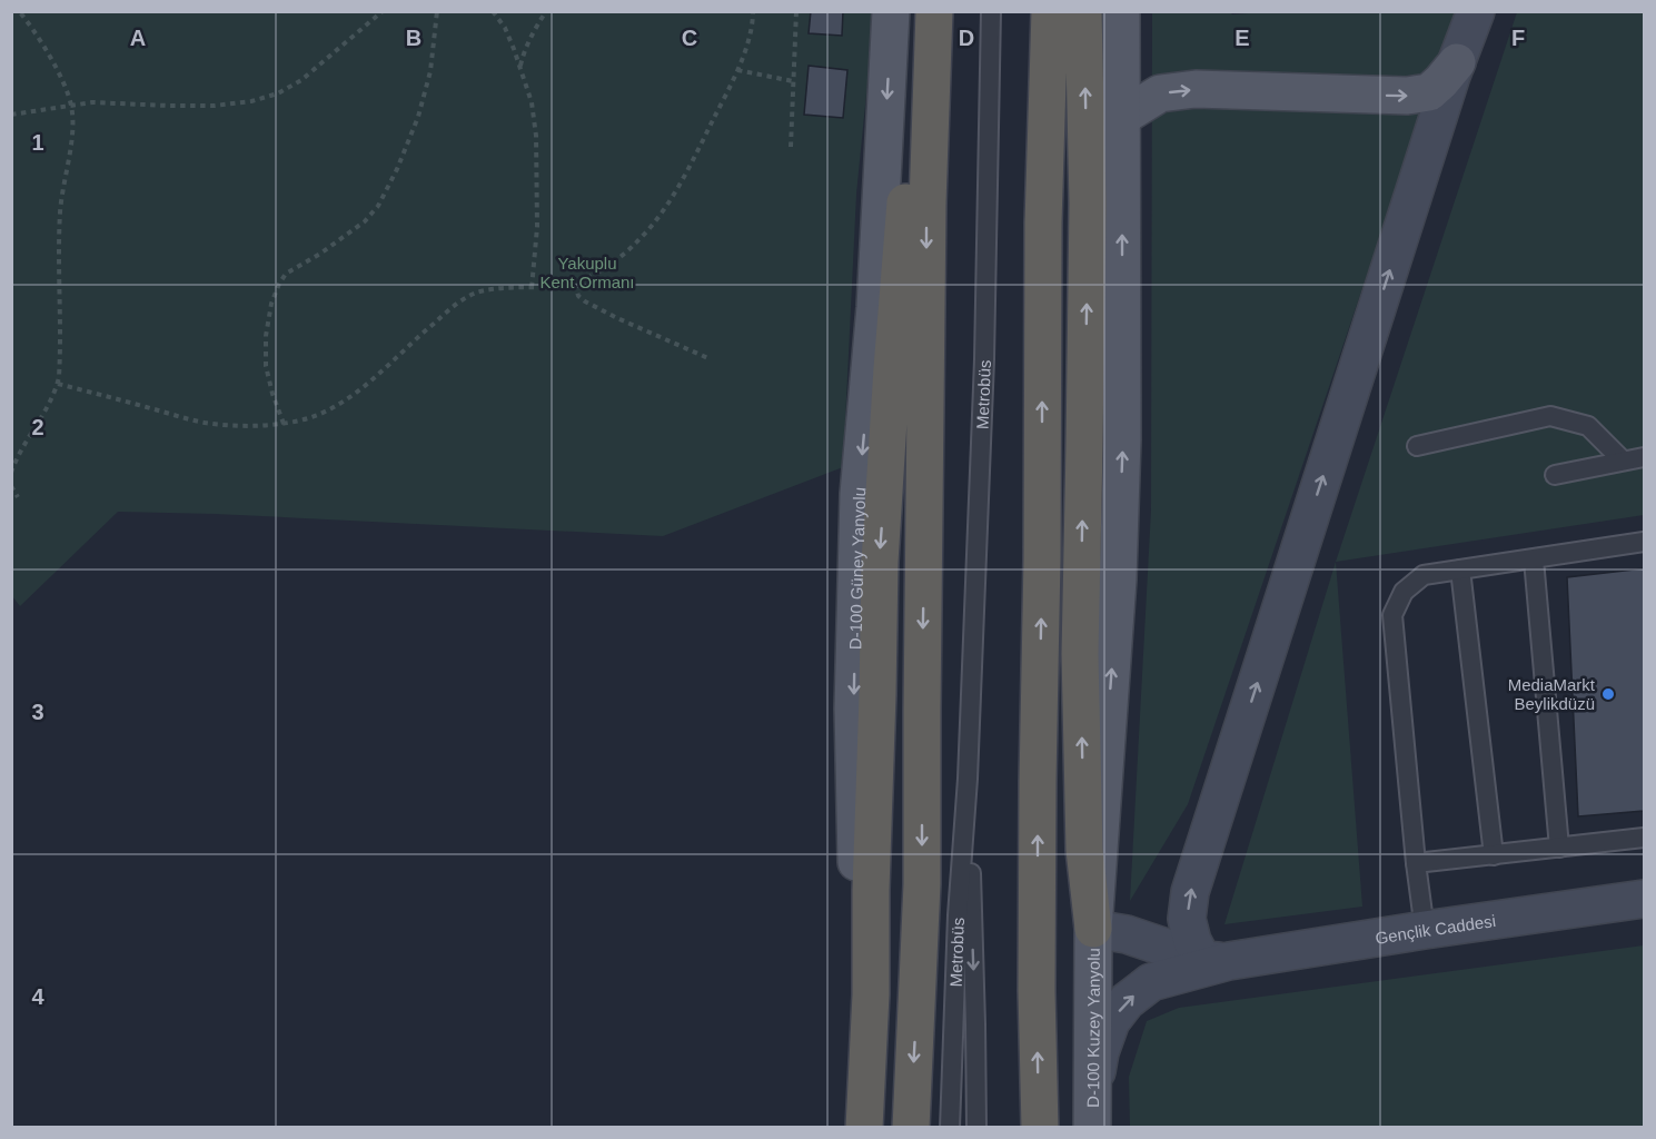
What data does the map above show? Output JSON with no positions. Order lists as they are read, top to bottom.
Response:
{
  "streets": {
    "main road": ["D-100 Güney Yanyolu", "Gençlik Caddesi", "D-100 Kuzey Yanyolu"],
    "lane": ["Metrobüs"]
  },
  "crossings": [
    ["Gençlik Caddesi", "D-100 Kuzey Yanyolu"]
  ],
  "one_way": ["D-100 Güney Yanyolu"],
  "parks": ["Yakuplu Kent Ormanı"],
  "places": ["MediaMarkt Beylikdüzü"],
  "grid": {
    "columns": [
      "A",
      "B",
      "C",
      "D",
      "E",
      "F"
    ],
    "rows": [
      "1",
      "2",
      "3",
      "4"
    ]
  }
}
